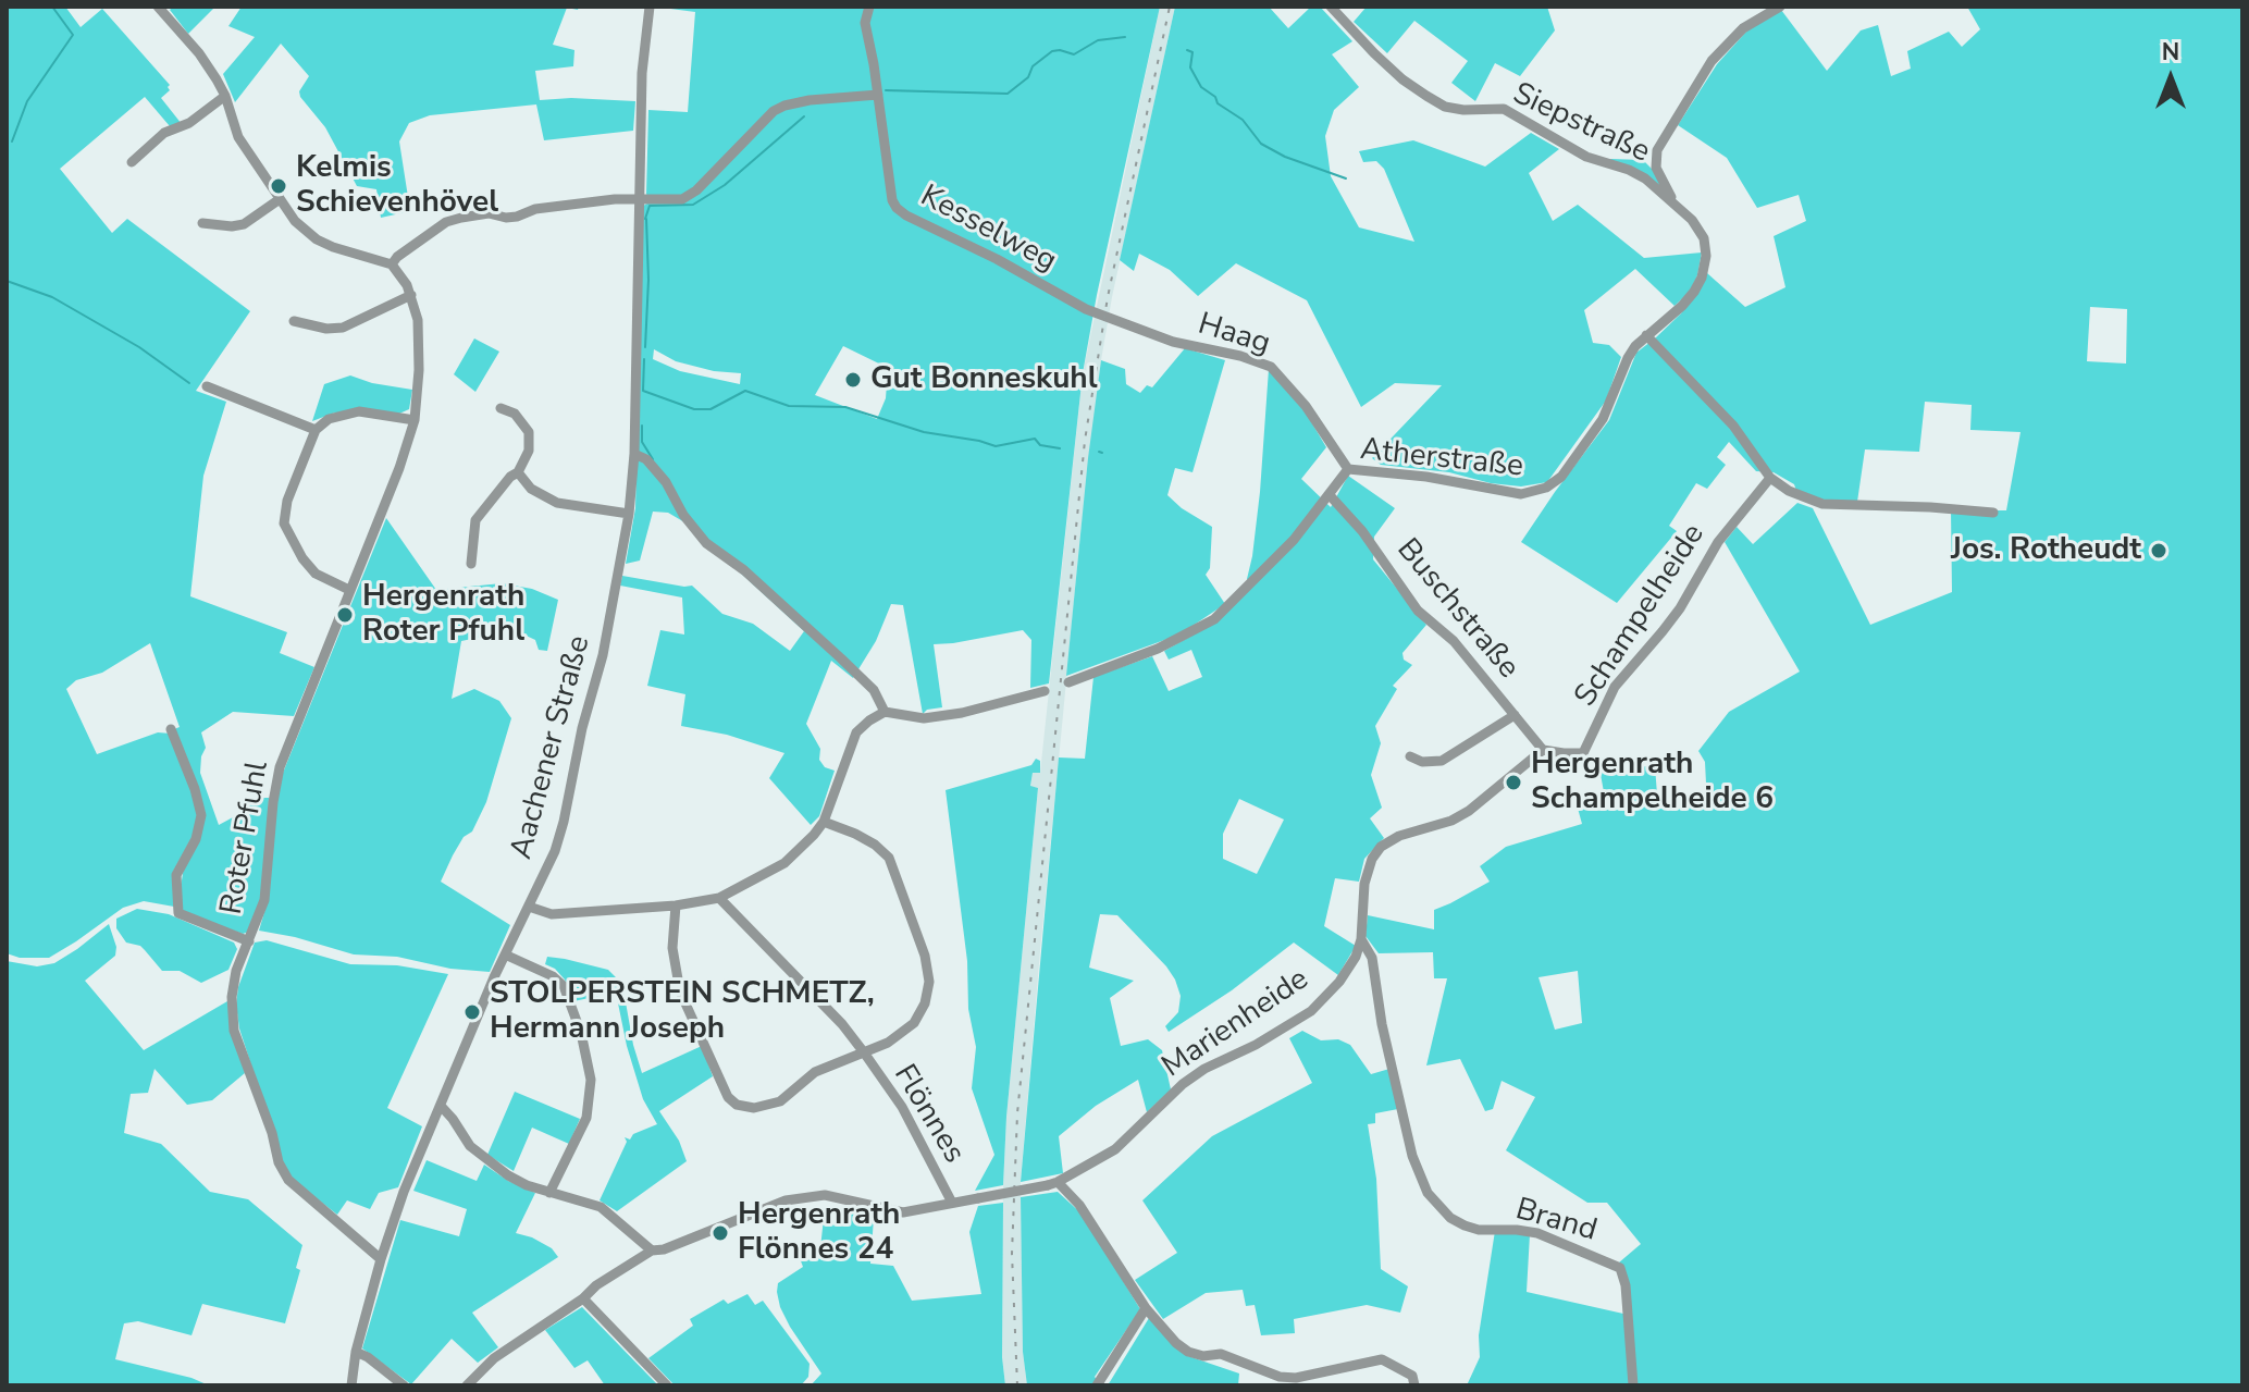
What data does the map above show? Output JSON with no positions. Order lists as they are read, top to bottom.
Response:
{
  "streets": {
    "street": [
      "Siepstraße",
      "Kesselweg",
      "Haag",
      "Atherstraße",
      "Buschstraße",
      "Schampelheide",
      "Aachener Straße",
      "Roter Pfuhl",
      "Marienheide",
      "Flönnes",
      "Brand"
    ]
  },
  "crossings": [
    ["Siepstraße", "Atherstraße"],
    ["Kesselweg", "Haag"],
    ["Haag", "Atherstraße"],
    ["Atherstraße", "Buschstraße"],
    ["Buschstraße", "Schampelheide"],
    ["Buschstraße", "Marienheide"],
    ["Schampelheide", "Marienheide"],
    ["Aachener Straße", "Roter Pfuhl"],
    ["Marienheide", "Flönnes"],
    ["Marienheide", "Brand"]
  ],
  "places": [
    "Kelmis Schievenhövel",
    "Gut Bonneskuhl",
    "Jos. Rotheudt",
    "Hergenrath Roter Pfuhl",
    "Hergenrath Schampelheide 6",
    "STOLPERSTEIN SCHMETZ, Hermann Joseph",
    "Hergenrath Flönnes 24"
  ],
  "north": "top"
}
